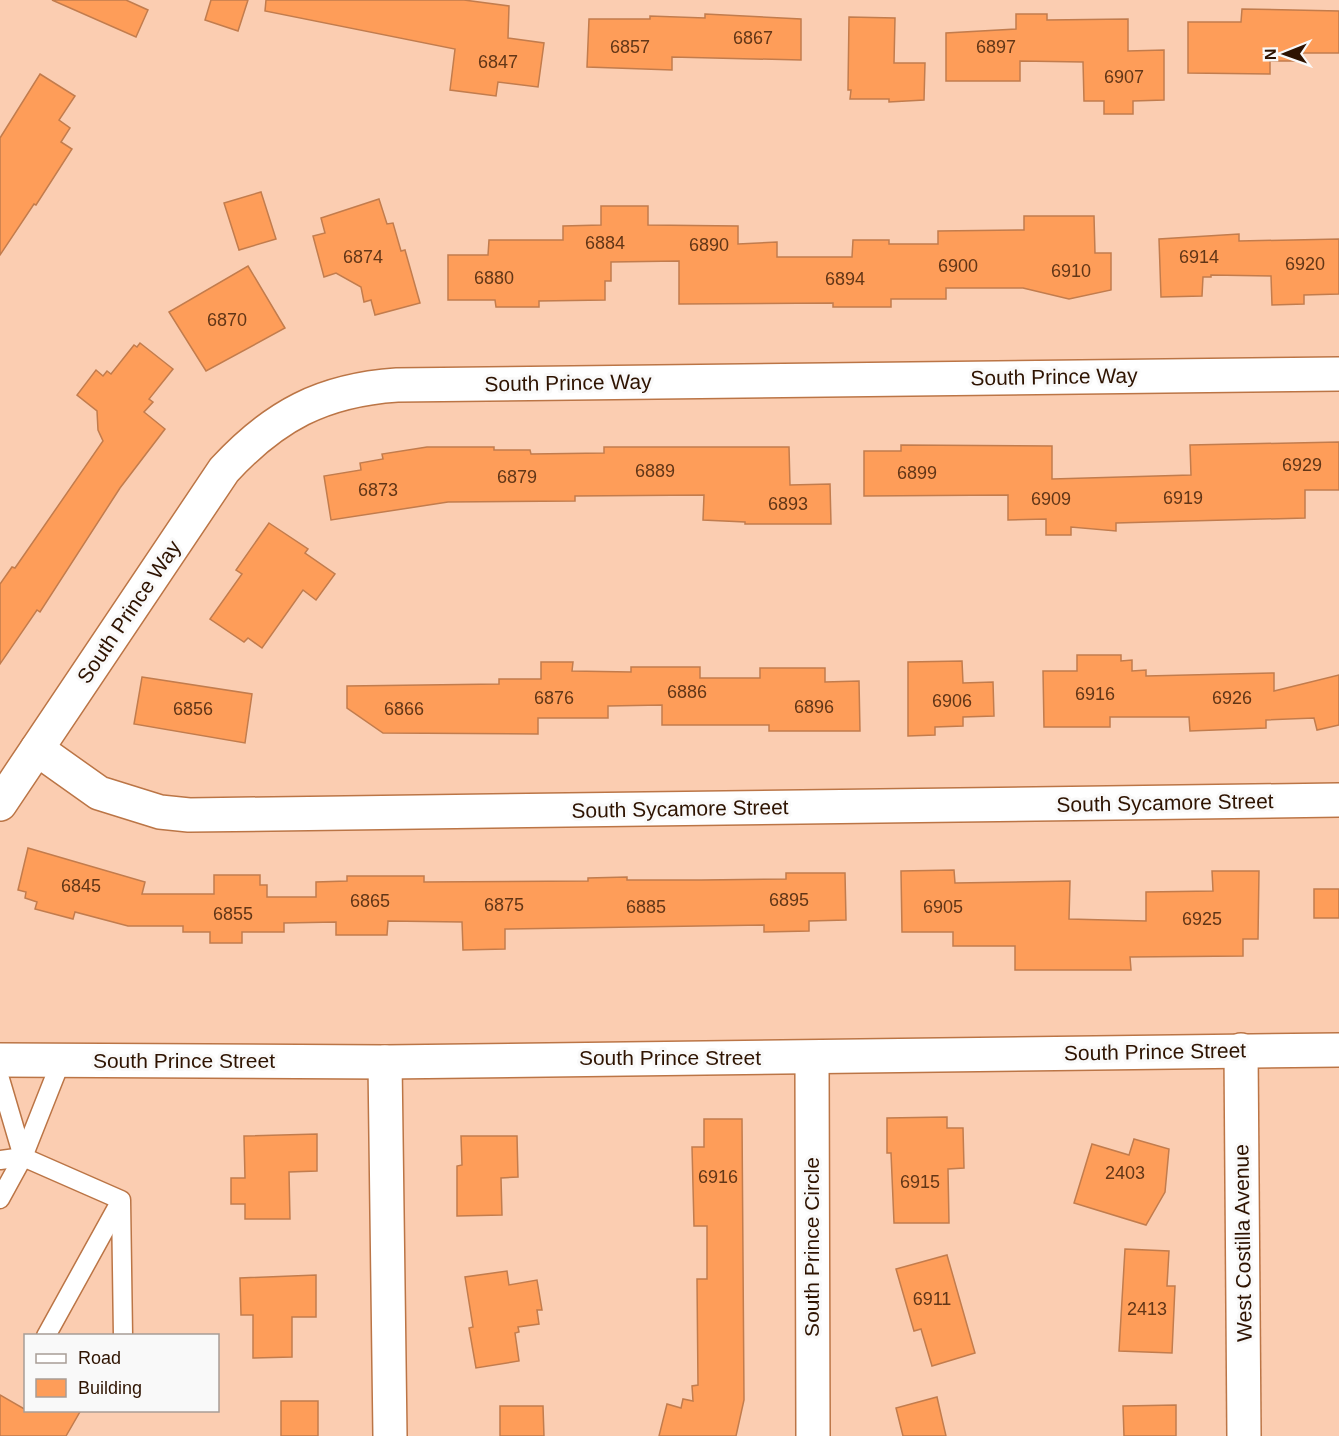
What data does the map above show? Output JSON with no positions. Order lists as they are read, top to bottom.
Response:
{
  "streets": {
    "street": [
      "South Prince Way",
      "South Sycamore Street",
      "South Prince Street",
      "West Costilla Avenue",
      "South Prince Circle"
    ]
  },
  "crossings": [
    ["South Prince Way", "South Sycamore Street"],
    ["South Prince Street", "West Costilla Avenue"],
    ["South Prince Street", "South Prince Circle"]
  ],
  "house_numbers": [
    "6867",
    "6857",
    "6897",
    "6847",
    "6907",
    "6884",
    "6890",
    "6874",
    "6914",
    "6920",
    "6900",
    "6910",
    "6880",
    "6894",
    "6870",
    "6929",
    "6889",
    "6899",
    "6879",
    "6873",
    "6919",
    "6909",
    "6893",
    "6886",
    "6916",
    "6876",
    "6926",
    "6906",
    "6896",
    "6856",
    "6866",
    "6845",
    "6895",
    "6865",
    "6875",
    "6885",
    "6905",
    "6855",
    "6925",
    "2403",
    "6916",
    "6915",
    "6911",
    "2413"
  ],
  "legend": ["Road", "Building"],
  "north": "left"
}
